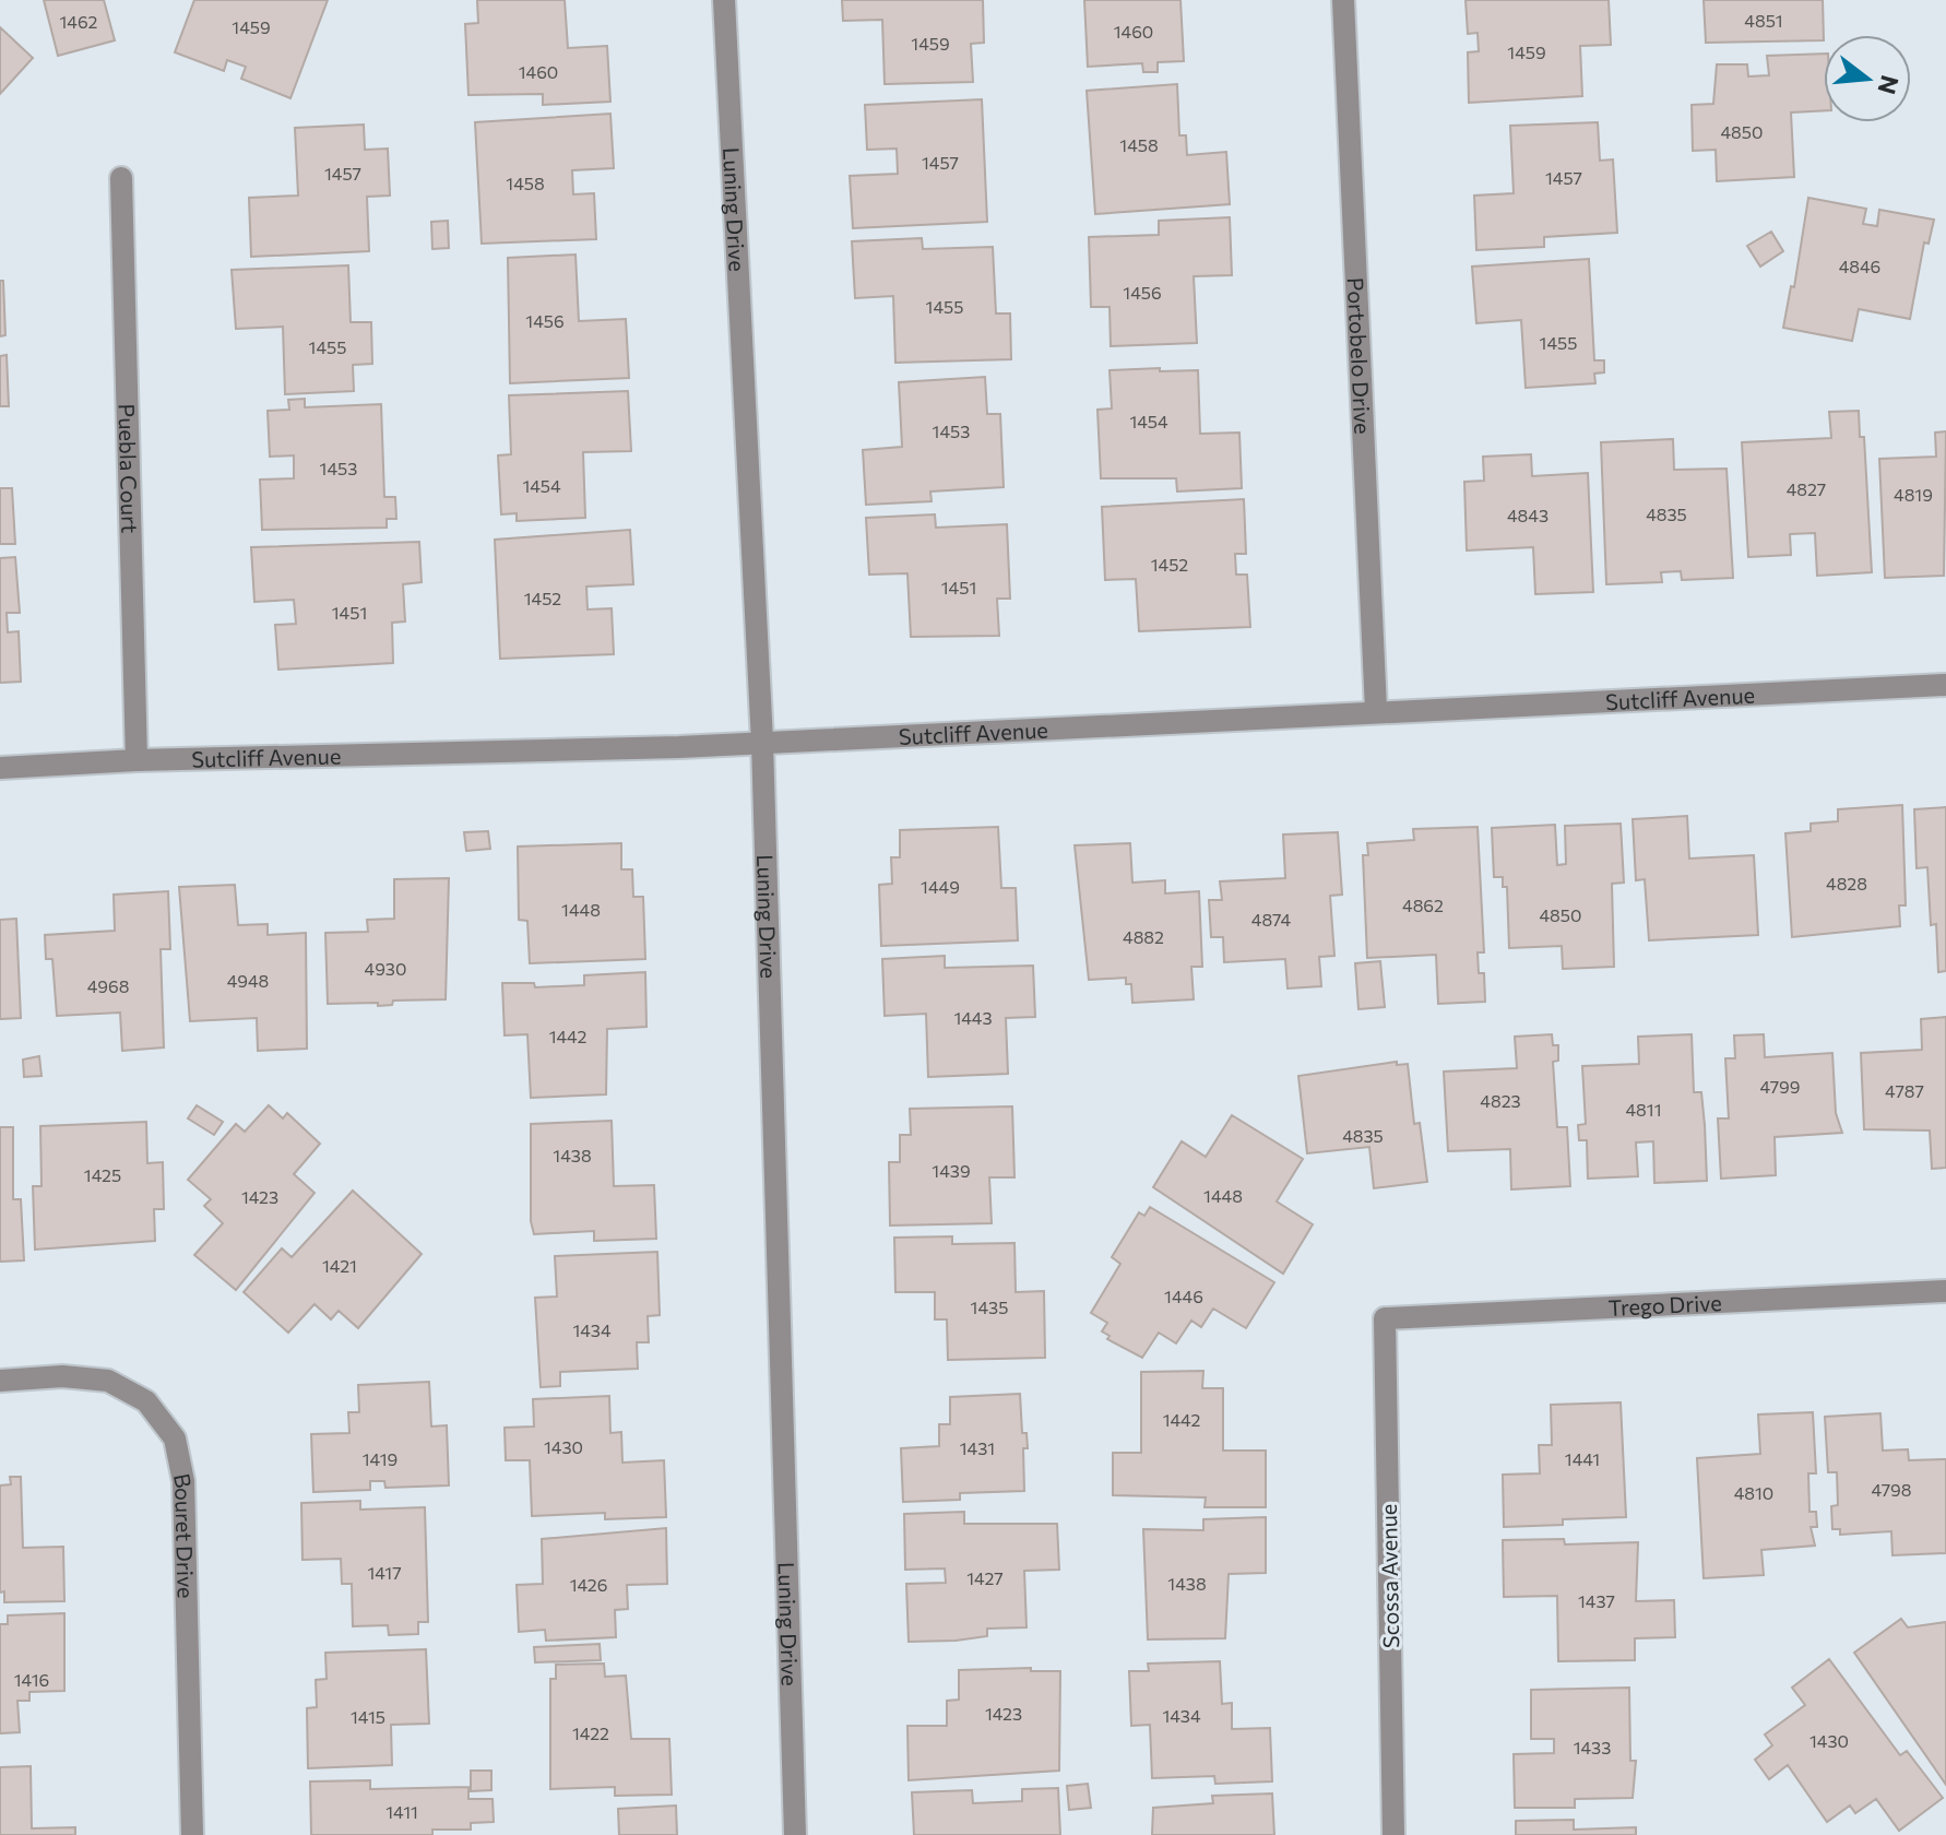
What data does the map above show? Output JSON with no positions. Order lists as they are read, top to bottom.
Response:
{
  "streets": {
    "street": [
      "Luning Drive",
      "Portobelo Drive",
      "Puebla Court",
      "Sutcliff Avenue",
      "Trego Drive",
      "Bouret Drive",
      "Scossa Avenue"
    ]
  },
  "crossings": [
    ["Luning Drive", "Sutcliff Avenue"],
    ["Portobelo Drive", "Sutcliff Avenue"],
    ["Puebla Court", "Sutcliff Avenue"],
    ["Trego Drive", "Scossa Avenue"]
  ],
  "house_numbers": [
    "4851",
    "1462",
    "1459",
    "1460",
    "1459",
    "1459",
    "1460",
    "4850",
    "1458",
    "1457",
    "1457",
    "1457",
    "1458",
    "4846",
    "1456",
    "1455",
    "1456",
    "1455",
    "1455",
    "1454",
    "1453",
    "1453",
    "1454",
    "4827",
    "4819",
    "4835",
    "4843",
    "1452",
    "1451",
    "1452",
    "1451",
    "4828",
    "1449",
    "4862",
    "1448",
    "4850",
    "4874",
    "4882",
    "4930",
    "4948",
    "4968",
    "1443",
    "1442",
    "4799",
    "4787",
    "4823",
    "4811",
    "4835",
    "1438",
    "1439",
    "1425",
    "1448",
    "1423",
    "1421",
    "1446",
    "1435",
    "1434",
    "1442",
    "1430",
    "1431",
    "1419",
    "1441",
    "4798",
    "4810",
    "1417",
    "1427",
    "1438",
    "1426",
    "1437",
    "1416",
    "1423",
    "1434",
    "1415",
    "1422",
    "1430",
    "1433",
    "1411"
  ],
  "north": "right"
}
